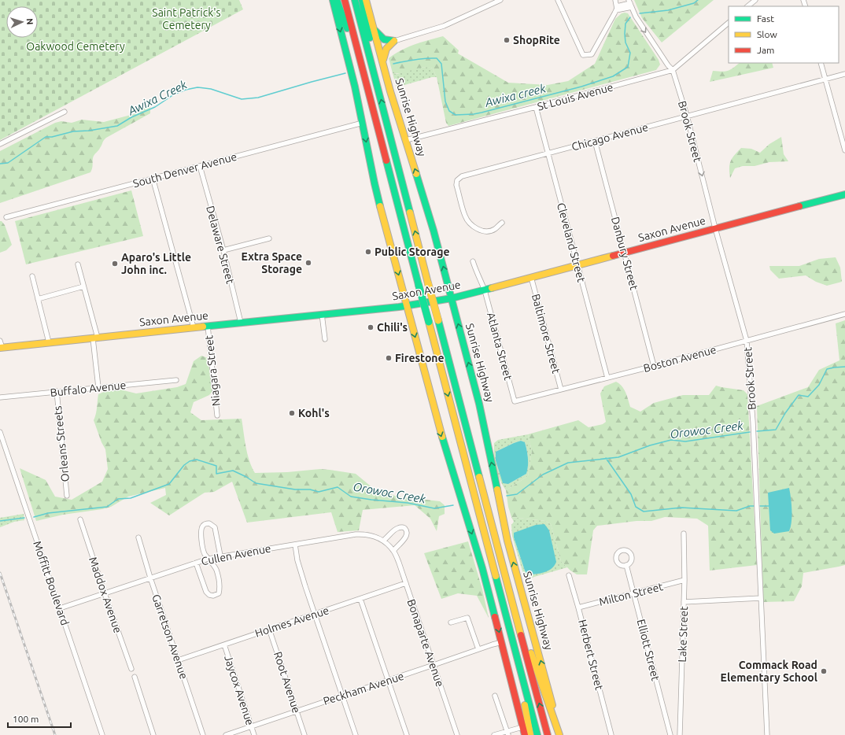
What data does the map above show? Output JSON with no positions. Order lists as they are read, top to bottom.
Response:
{
  "streets": {
    "main road": ["Sunrise Highway", "Saxon Avenue"],
    "street": [
      "St Louis Avenue",
      "Brook Street",
      "Chicago Avenue",
      "South Denver Avenue",
      "Cleveland Street",
      "Delaware Street",
      "Danbury Street",
      "Baltimore Street",
      "Atlanta Street",
      "Boston Avenue",
      "Niagara Street",
      "Buffalo Avenue",
      "Orleans Streets",
      "Cullen Avenue",
      "Moffitt Boulevard",
      "Milton Street",
      "Maddox Avenue",
      "Holmes Avenue",
      "Lake Street",
      "Garretson Avenue",
      "Bonaparte Avenue",
      "Elliott Street",
      "Herbert Street",
      "Root Avenue",
      "Peckham Avenue",
      "Jaycox Avenue"
    ]
  },
  "crossings": [
    ["St Louis Avenue", "Sunrise Highway"],
    ["St Louis Avenue", "Brook Street"],
    ["St Louis Avenue", "Cleveland Street"],
    ["Sunrise Highway", "Saxon Avenue"],
    ["Brook Street", "Chicago Avenue"],
    ["Brook Street", "Saxon Avenue"],
    ["Brook Street", "Boston Avenue"],
    ["Chicago Avenue", "Cleveland Street"],
    ["Chicago Avenue", "Danbury Street"],
    ["South Denver Avenue", "Delaware Street"],
    ["Saxon Avenue", "Cleveland Street"],
    ["Saxon Avenue", "Delaware Street"],
    ["Saxon Avenue", "Danbury Street"],
    ["Saxon Avenue", "Baltimore Street"],
    ["Saxon Avenue", "Atlanta Street"],
    ["Saxon Avenue", "Niagara Street"],
    ["Cleveland Street", "Boston Avenue"],
    ["Danbury Street", "Boston Avenue"],
    ["Baltimore Street", "Boston Avenue"],
    ["Atlanta Street", "Boston Avenue"],
    ["Buffalo Avenue", "Orleans Streets"],
    ["Cullen Avenue", "Moffitt Boulevard"],
    ["Cullen Avenue", "Maddox Avenue"],
    ["Cullen Avenue", "Garretson Avenue"],
    ["Cullen Avenue", "Bonaparte Avenue"],
    ["Milton Street", "Lake Street"],
    ["Milton Street", "Elliott Street"],
    ["Milton Street", "Herbert Street"],
    ["Holmes Avenue", "Garretson Avenue"],
    ["Holmes Avenue", "Bonaparte Avenue"],
    ["Holmes Avenue", "Root Avenue"],
    ["Holmes Avenue", "Jaycox Avenue"],
    ["Bonaparte Avenue", "Peckham Avenue"],
    ["Root Avenue", "Peckham Avenue"],
    ["Peckham Avenue", "Jaycox Avenue"]
  ],
  "water": ["Awixa creek", "Awixa Creek", "Orowoc Creek"],
  "parks": ["Saint Patrick's Cemetery", "Oakwood Cemetery"],
  "places": [
    "ShopRite",
    "Public Storage",
    "Extra Space Storage",
    "Aparo's Little John inc.",
    "Chili's",
    "Firestone",
    "Kohl's",
    "Commack Road Elementary School"
  ],
  "legend": ["Fast", "Slow", "Jam"],
  "scale_bar": "100 m",
  "north": "right"
}
